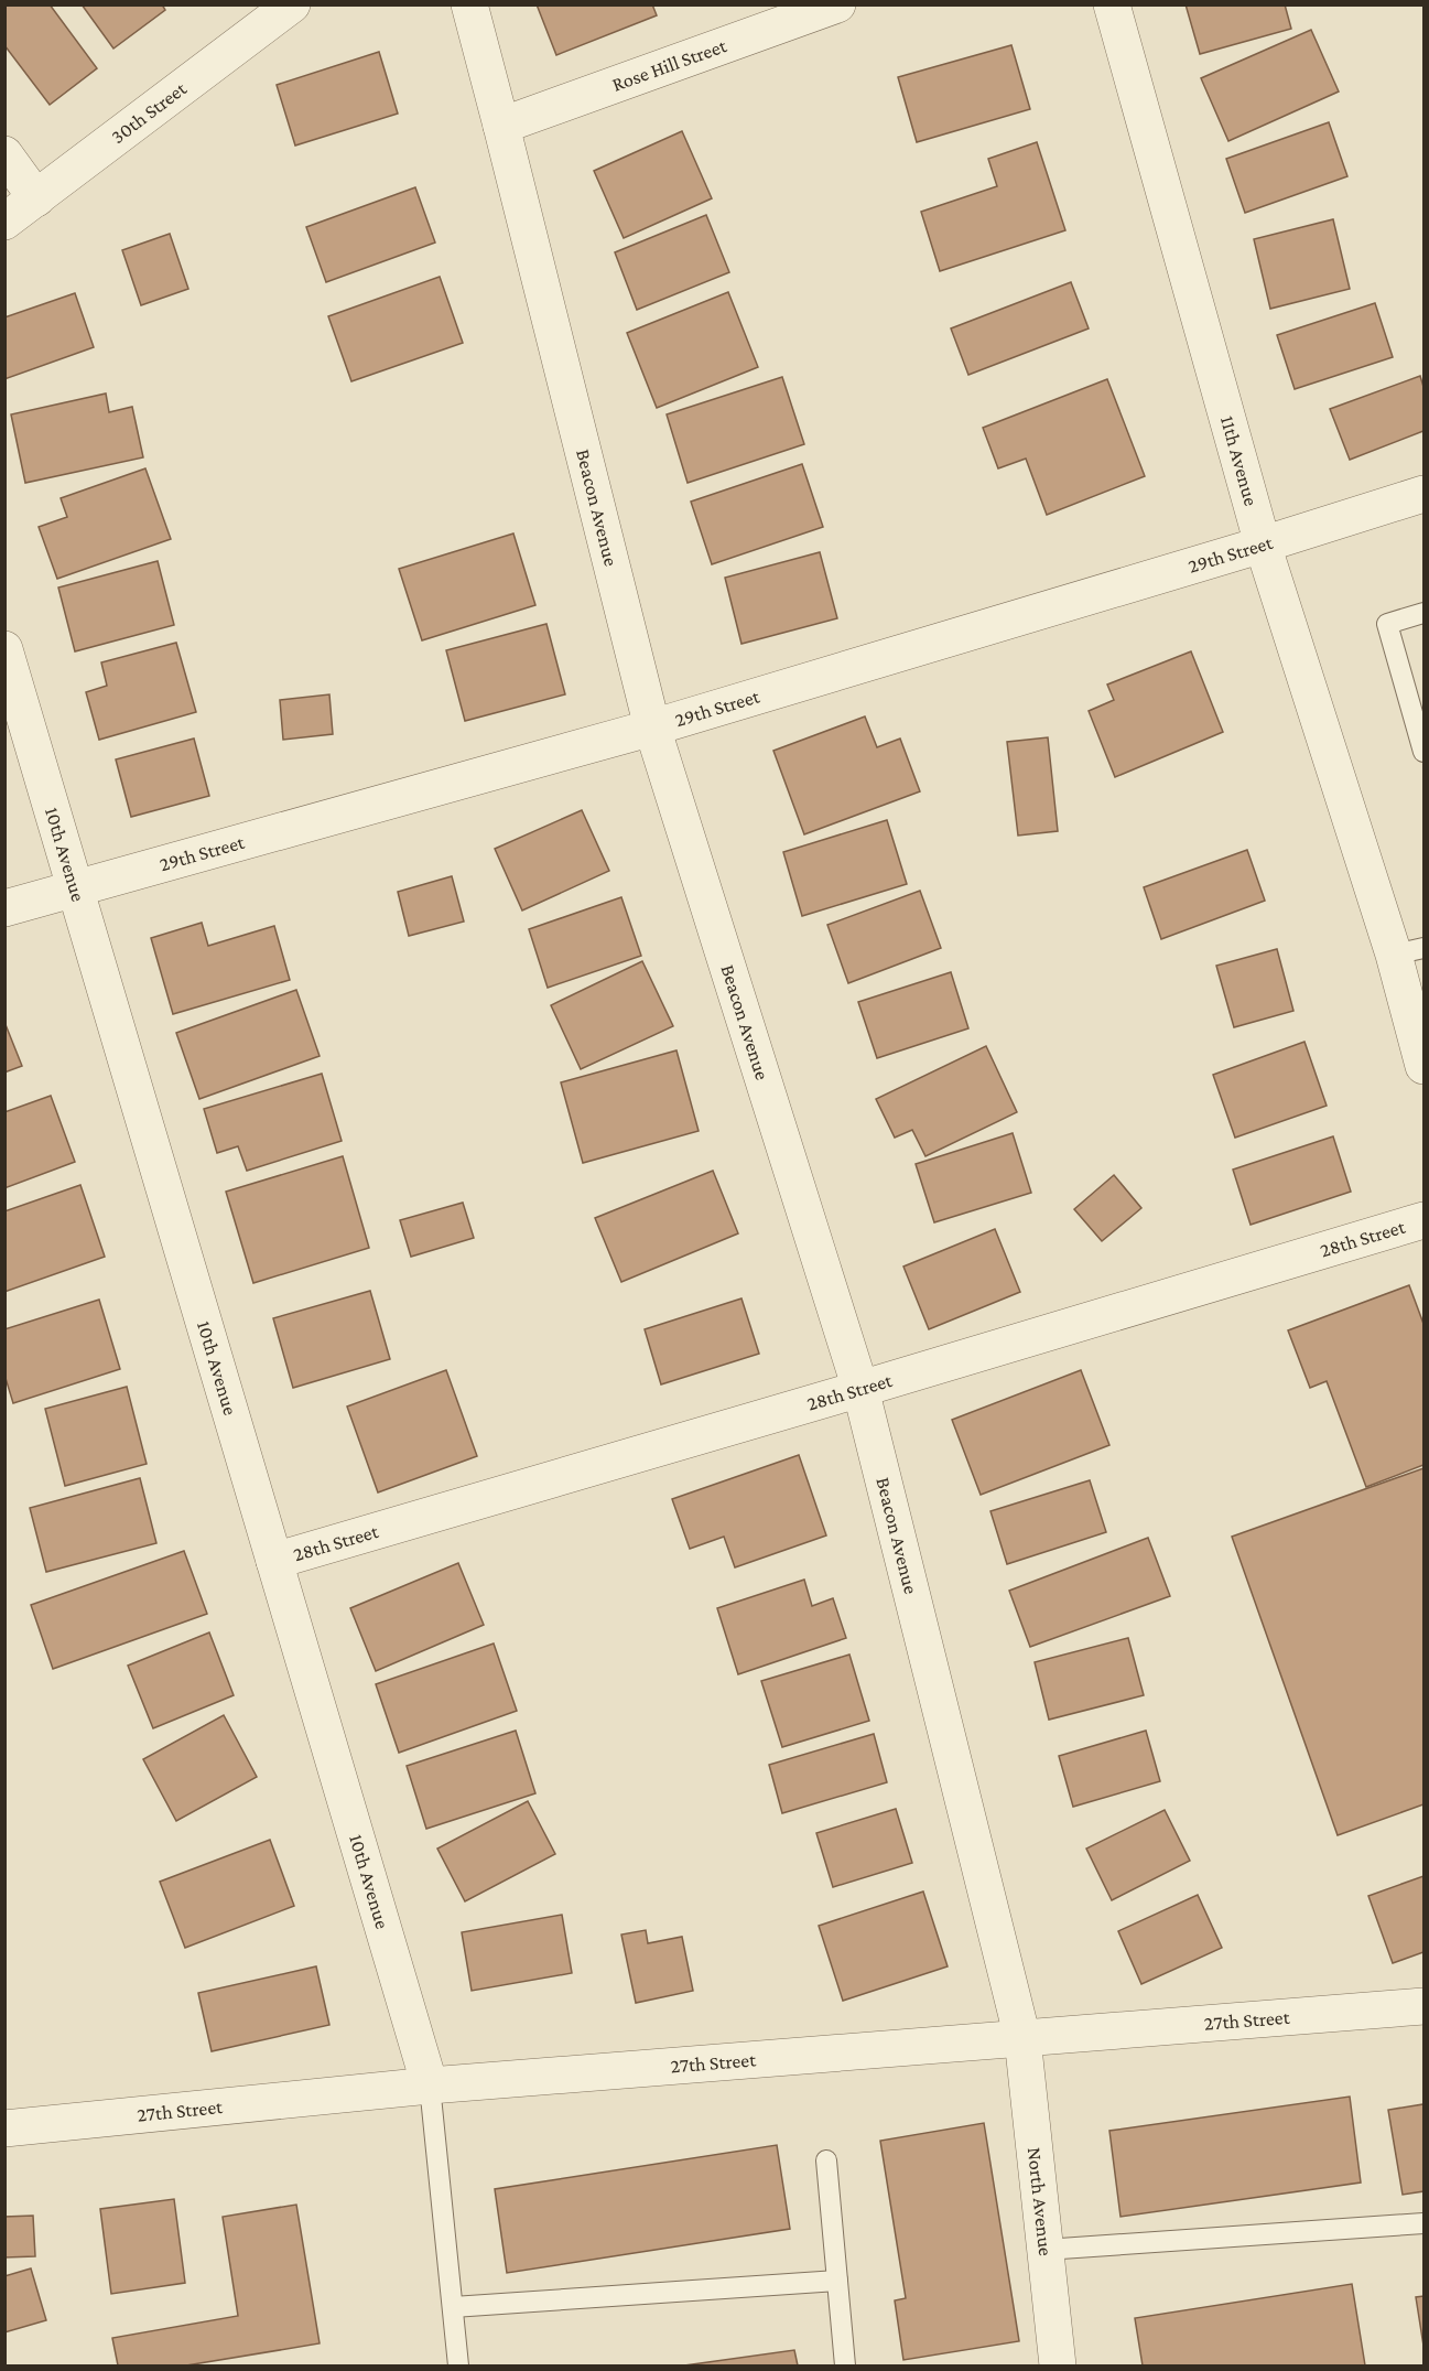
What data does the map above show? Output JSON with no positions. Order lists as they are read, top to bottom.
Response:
{
  "streets": {
    "street": [
      "Rose Hill Street",
      "30th Street",
      "11th Avenue",
      "Beacon Avenue",
      "29th Street",
      "10th Avenue",
      "28th Street",
      "27th Street",
      "North Avenue"
    ]
  },
  "crossings": [
    ["Rose Hill Street", "Beacon Avenue"],
    ["11th Avenue", "29th Street"],
    ["Beacon Avenue", "29th Street"],
    ["Beacon Avenue", "28th Street"],
    ["Beacon Avenue", "27th Street"],
    ["Beacon Avenue", "North Avenue"],
    ["29th Street", "10th Avenue"],
    ["10th Avenue", "28th Street"],
    ["10th Avenue", "27th Street"],
    ["27th Street", "North Avenue"]
  ]
}
